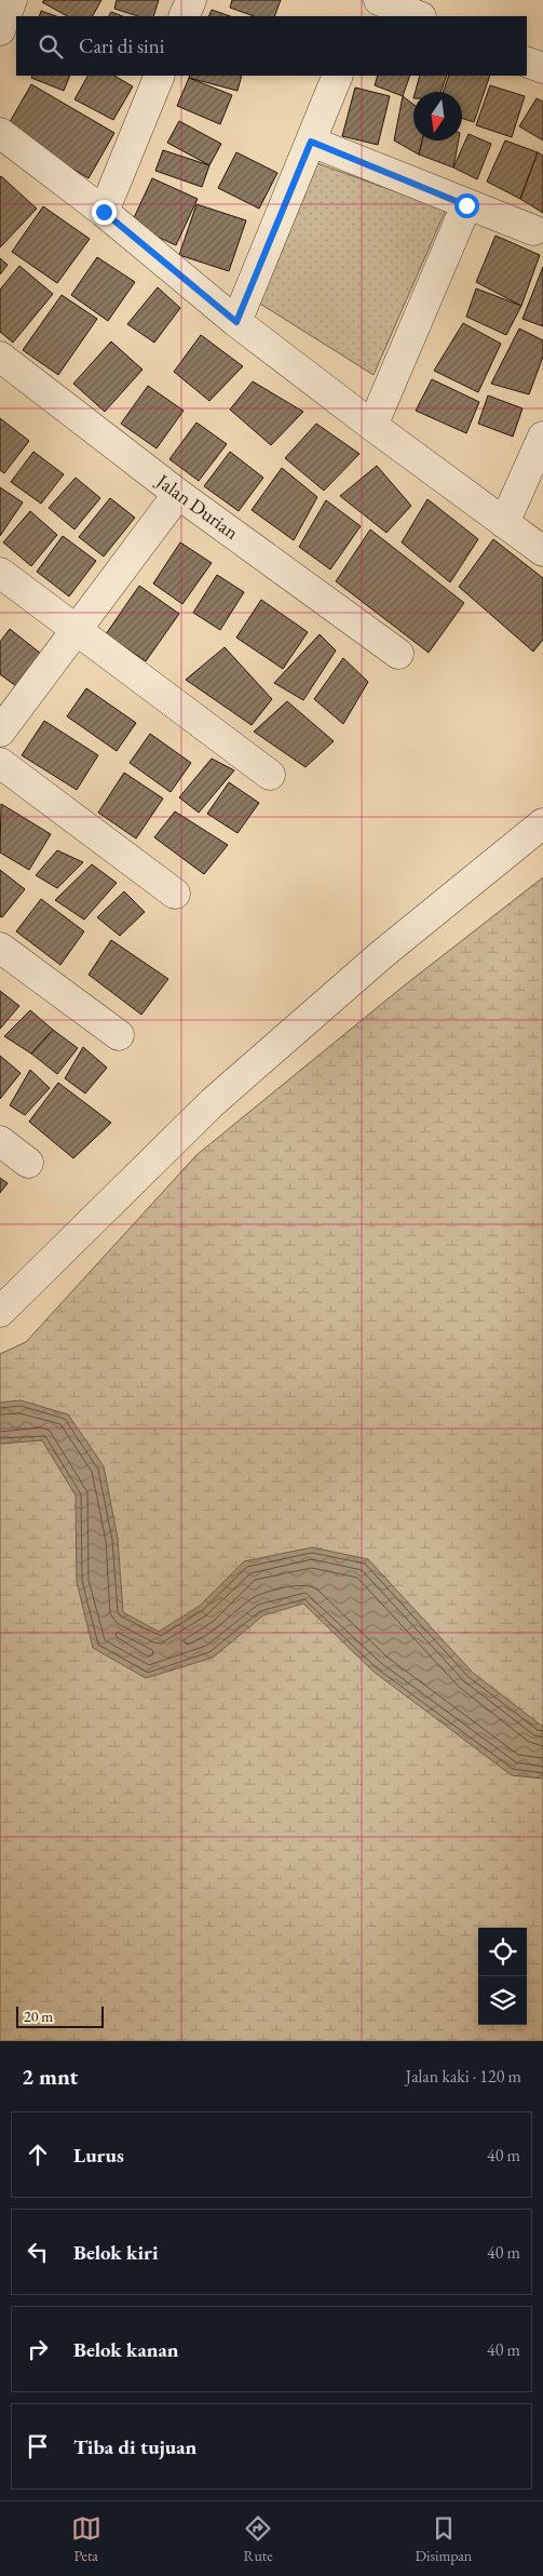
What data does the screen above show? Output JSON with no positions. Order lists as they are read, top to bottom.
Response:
{
  "streets": {
    "street": ["Jalan Durian"]
  },
  "scale_bar": "20 m",
  "north": "bottom",
  "page": {
    "search": "Cari di sini",
    "scale": "20 m",
    "heading": ["2 mnt", "Jalan kaki · 120 m"],
    "list": [
      ["Lurus", "40 m"],
      ["Belok kiri", "40 m"],
      ["Belok kanan", "40 m"],
      "Tiba di tujuan"
    ],
    "nav": ["Peta", "Rute", "Disimpan"]
  }
}
